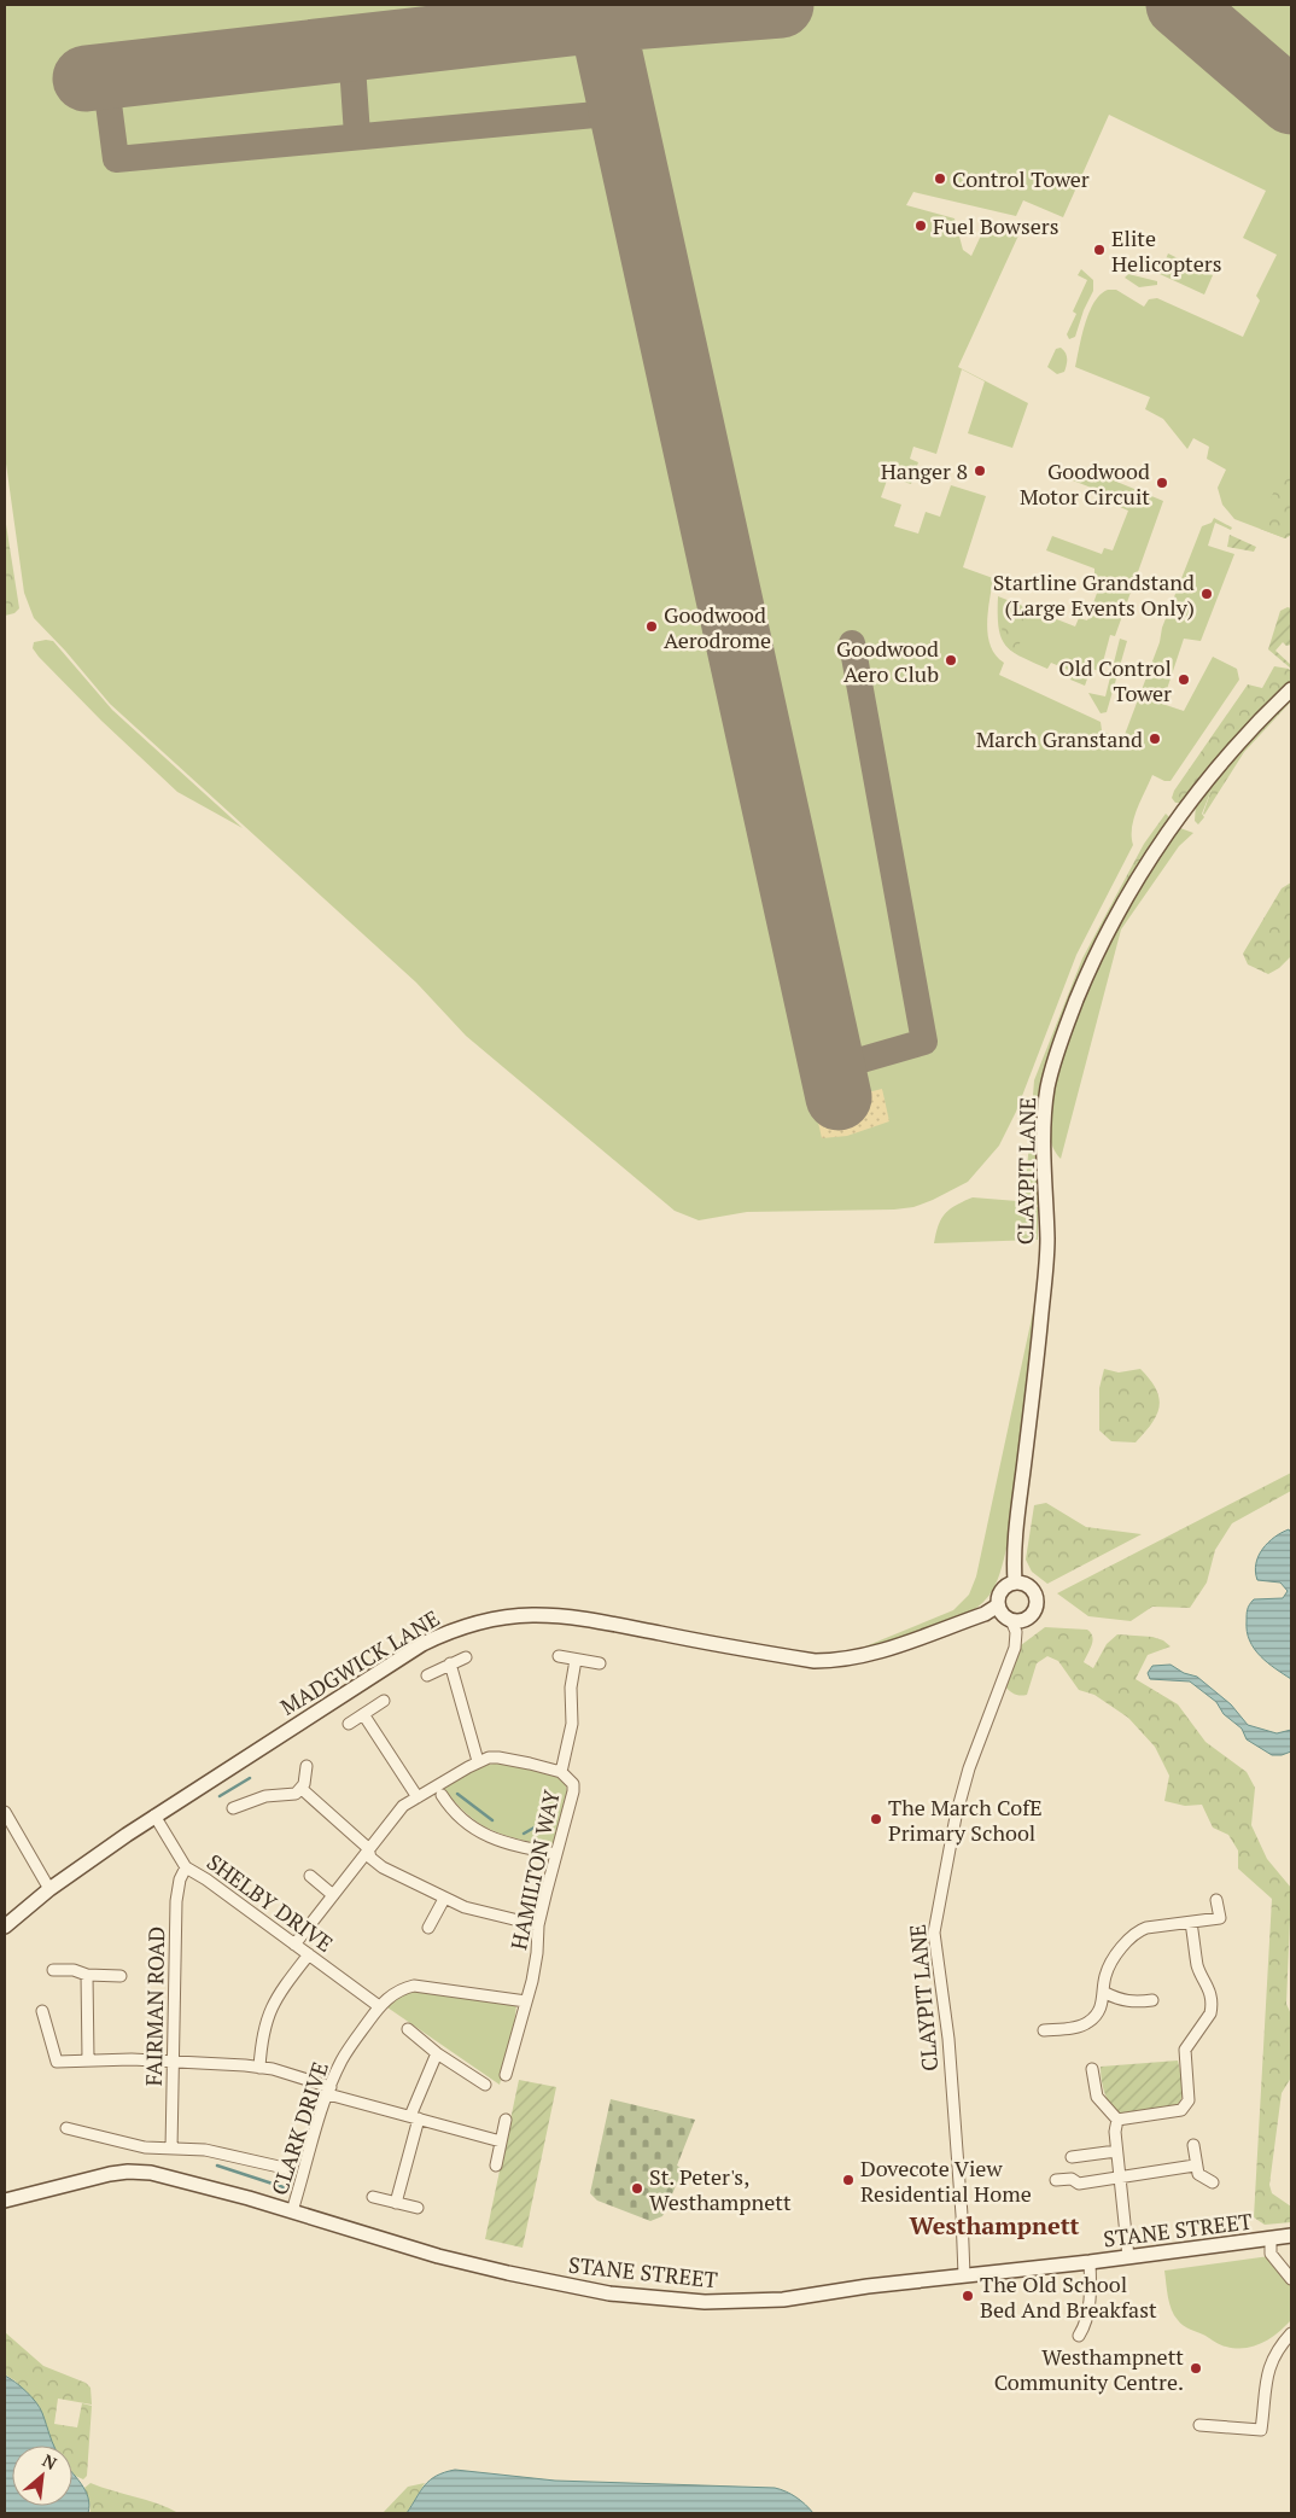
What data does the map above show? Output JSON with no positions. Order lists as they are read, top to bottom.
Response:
{
  "streets": {
    "street": [
      "CLAYPIT LANE",
      "MADGWICK LANE",
      "HAMILTON WAY",
      "SHELBY DRIVE",
      "FAIRMAN ROAD",
      "CLARK DRIVE",
      "STANE STREET"
    ]
  },
  "crossings": [
    ["CLAYPIT LANE", "MADGWICK LANE"],
    ["CLAYPIT LANE", "STANE STREET"],
    ["MADGWICK LANE", "SHELBY DRIVE"],
    ["HAMILTON WAY", "SHELBY DRIVE"],
    ["HAMILTON WAY", "CLARK DRIVE"],
    ["SHELBY DRIVE", "FAIRMAN ROAD"],
    ["SHELBY DRIVE", "CLARK DRIVE"],
    ["CLARK DRIVE", "STANE STREET"]
  ],
  "districts": ["Westhampnett"],
  "places": [
    "Control Tower",
    "Fuel Bowsers",
    "Elite Helicopters",
    "Hanger 8",
    "Goodwood Motor Circuit",
    "Startline Grandstand (Large Events Only)",
    "Goodwood Aerodrome",
    "Goodwood Aero Club",
    "Old Control Tower",
    "March Granstand",
    "The March CofE Primary School",
    "Dovecote View Residential Home",
    "St. Peter's, Westhampnett",
    "The Old School Bed And Breakfast",
    "Westhampnett Community Centre."
  ],
  "north": "top right"
}
